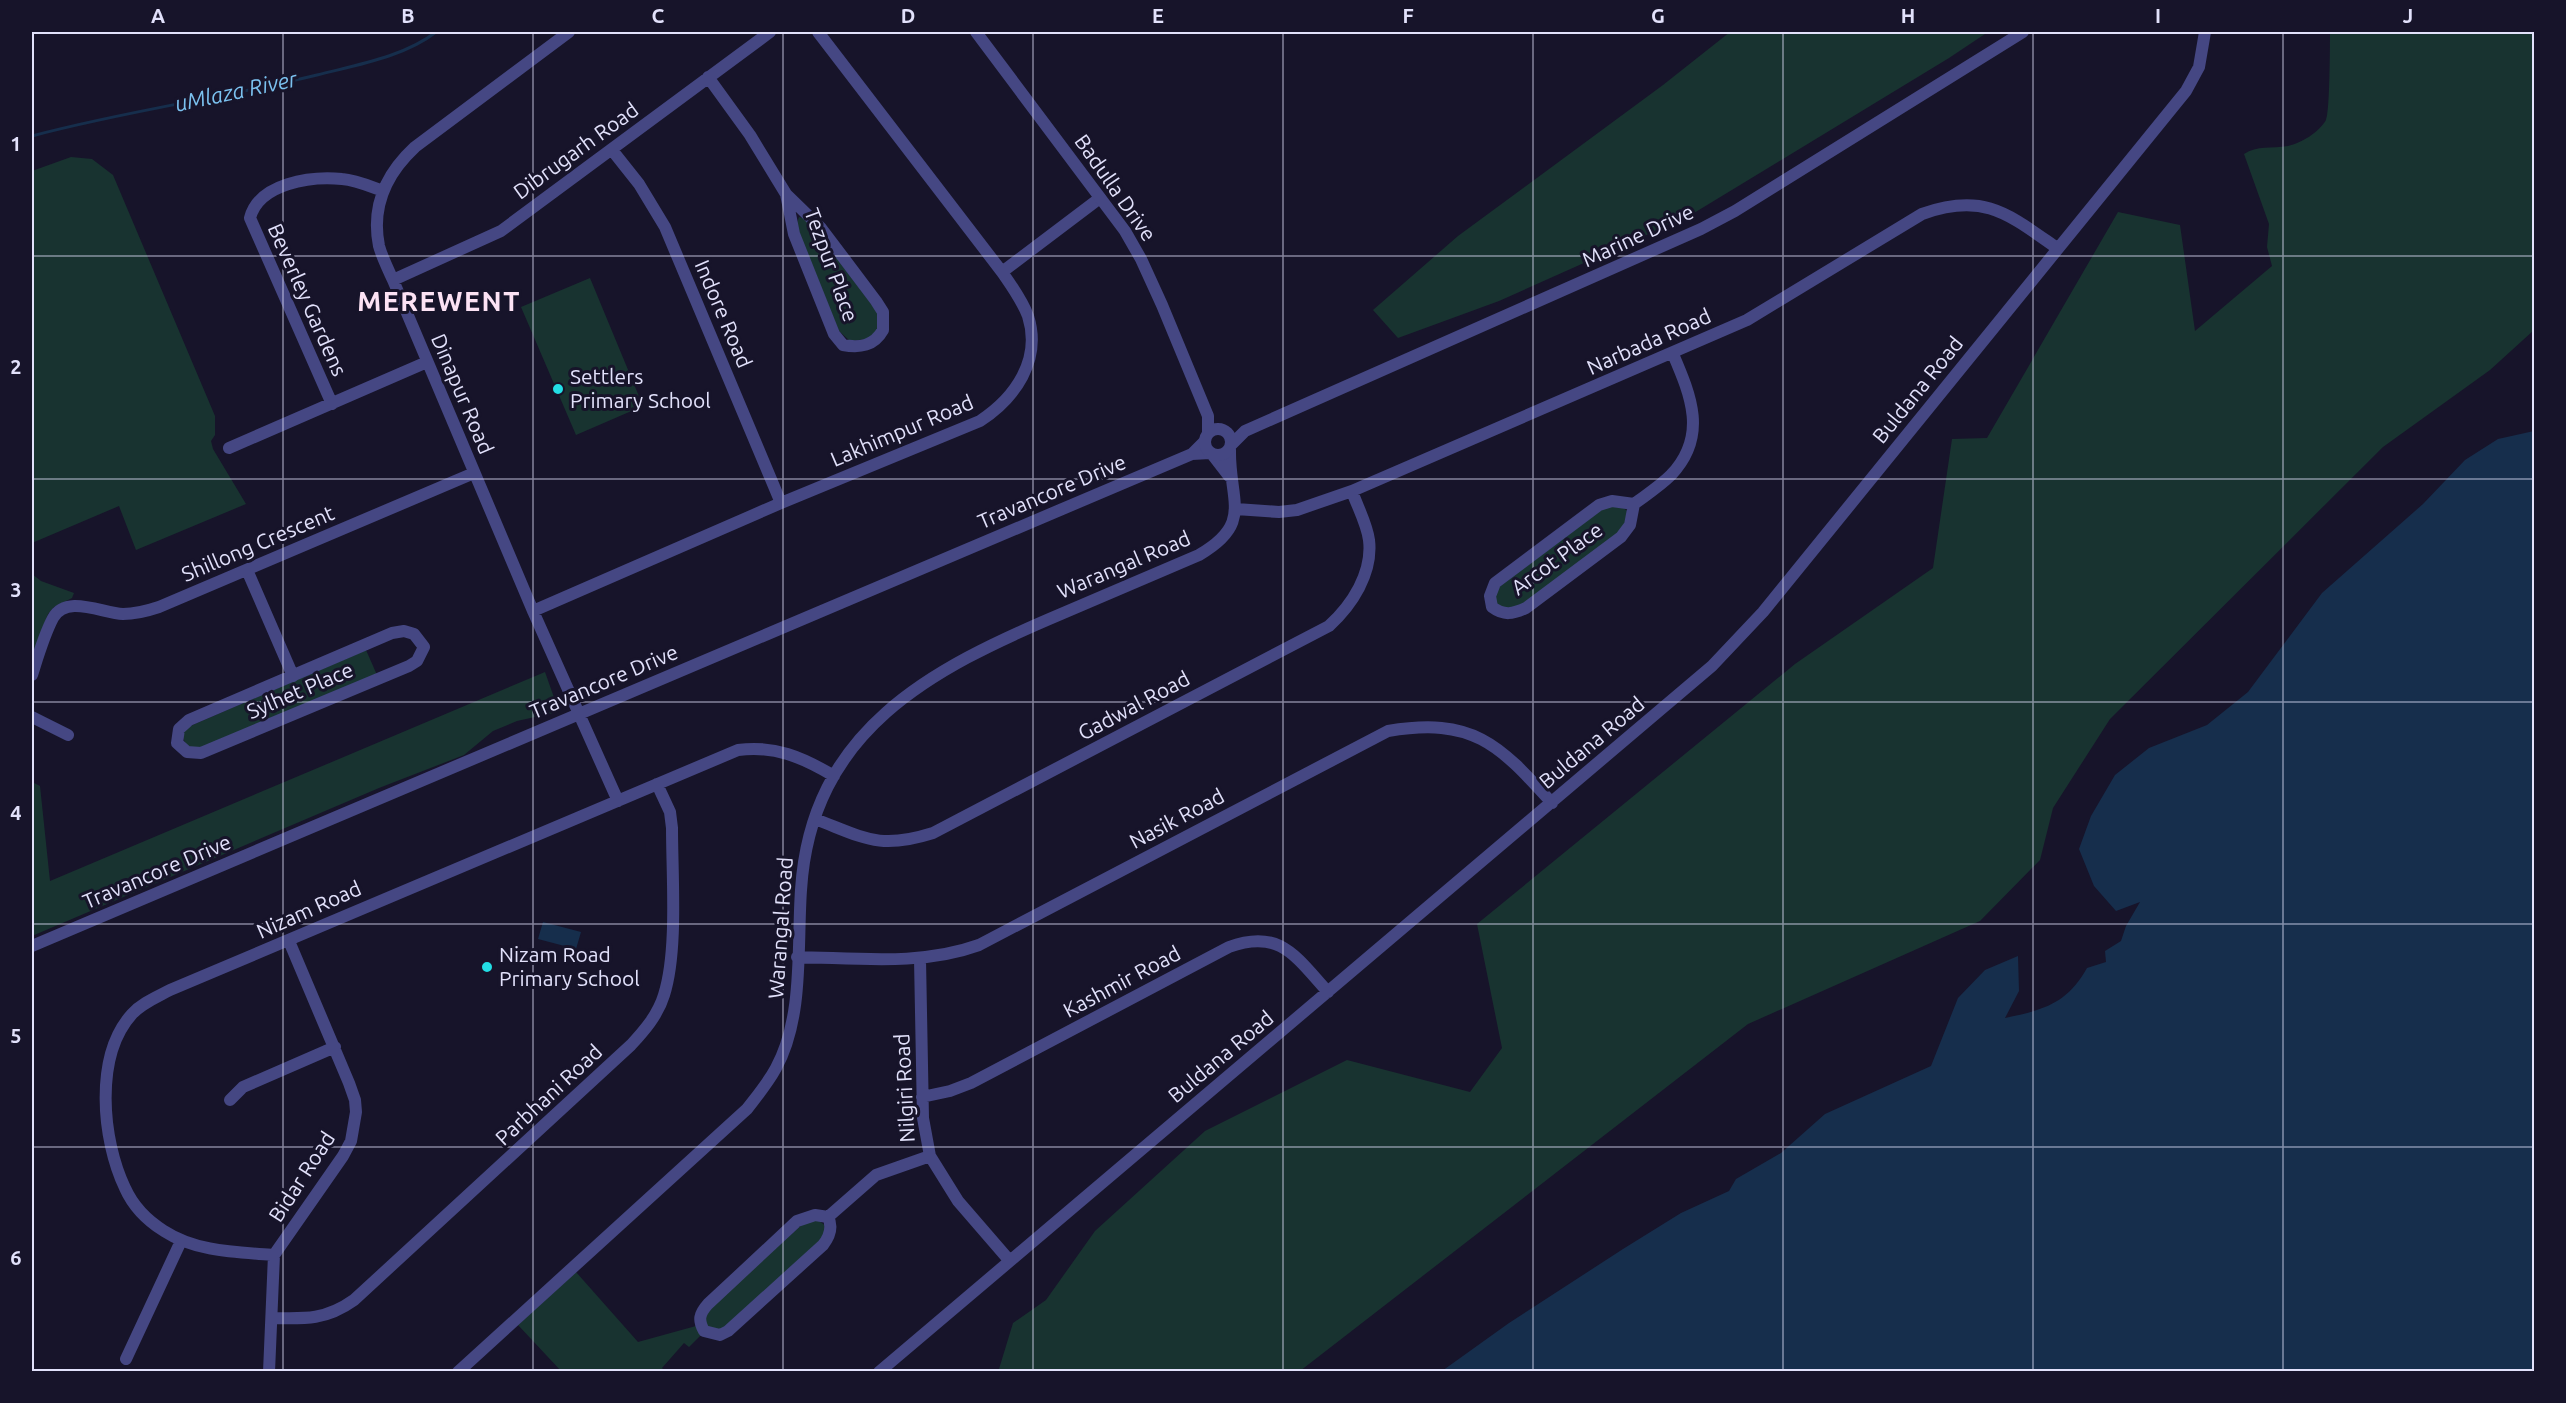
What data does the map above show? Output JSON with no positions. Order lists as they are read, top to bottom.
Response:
{
  "streets": {
    "street": [
      "Dibrugarh Road",
      "Badulla Drive",
      "Marine Drive",
      "Tezpur Place",
      "Beverley Gardens",
      "Indore Road",
      "Narbada Road",
      "Buldana Road",
      "Dinapur Road",
      "Lakhimpur Road",
      "Travancore Drive",
      "Shillong Crescent",
      "Arcot Place",
      "Warangal Road",
      "Sylhet Place",
      "Gadwal Road",
      "Nasik Road",
      "Nizam Road",
      "Kashmir Road",
      "Nilgiri Road",
      "Parbhani Road",
      "Bidar Road"
    ]
  },
  "crossings": [
    ["Dibrugarh Road", "Tezpur Place"],
    ["Dibrugarh Road", "Indore Road"],
    ["Dibrugarh Road", "Dinapur Road"],
    ["Badulla Drive", "Marine Drive"],
    ["Badulla Drive", "Travancore Drive"],
    ["Marine Drive", "Travancore Drive"],
    ["Beverley Gardens", "Dinapur Road"],
    ["Indore Road", "Lakhimpur Road"],
    ["Narbada Road", "Buldana Road"],
    ["Narbada Road", "Warangal Road"],
    ["Narbada Road", "Gadwal Road"],
    ["Buldana Road", "Nasik Road"],
    ["Buldana Road", "Kashmir Road"],
    ["Buldana Road", "Nilgiri Road"],
    ["Dinapur Road", "Lakhimpur Road"],
    ["Dinapur Road", "Travancore Drive"],
    ["Dinapur Road", "Shillong Crescent"],
    ["Dinapur Road", "Nizam Road"],
    ["Shillong Crescent", "Sylhet Place"],
    ["Warangal Road", "Gadwal Road"],
    ["Warangal Road", "Nasik Road"],
    ["Warangal Road", "Nizam Road"],
    ["Nasik Road", "Nilgiri Road"],
    ["Nizam Road", "Parbhani Road"],
    ["Nizam Road", "Bidar Road"],
    ["Kashmir Road", "Nilgiri Road"],
    ["Parbhani Road", "Bidar Road"]
  ],
  "districts": ["MEREWENT"],
  "water": ["uMlaza River"],
  "places": ["Settlers Primary School", "Nizam Road Primary School"],
  "grid": {
    "columns": [
      "A",
      "B",
      "C",
      "D",
      "E",
      "F",
      "G",
      "H",
      "I",
      "J"
    ],
    "rows": [
      "1",
      "2",
      "3",
      "4",
      "5",
      "6"
    ]
  }
}
